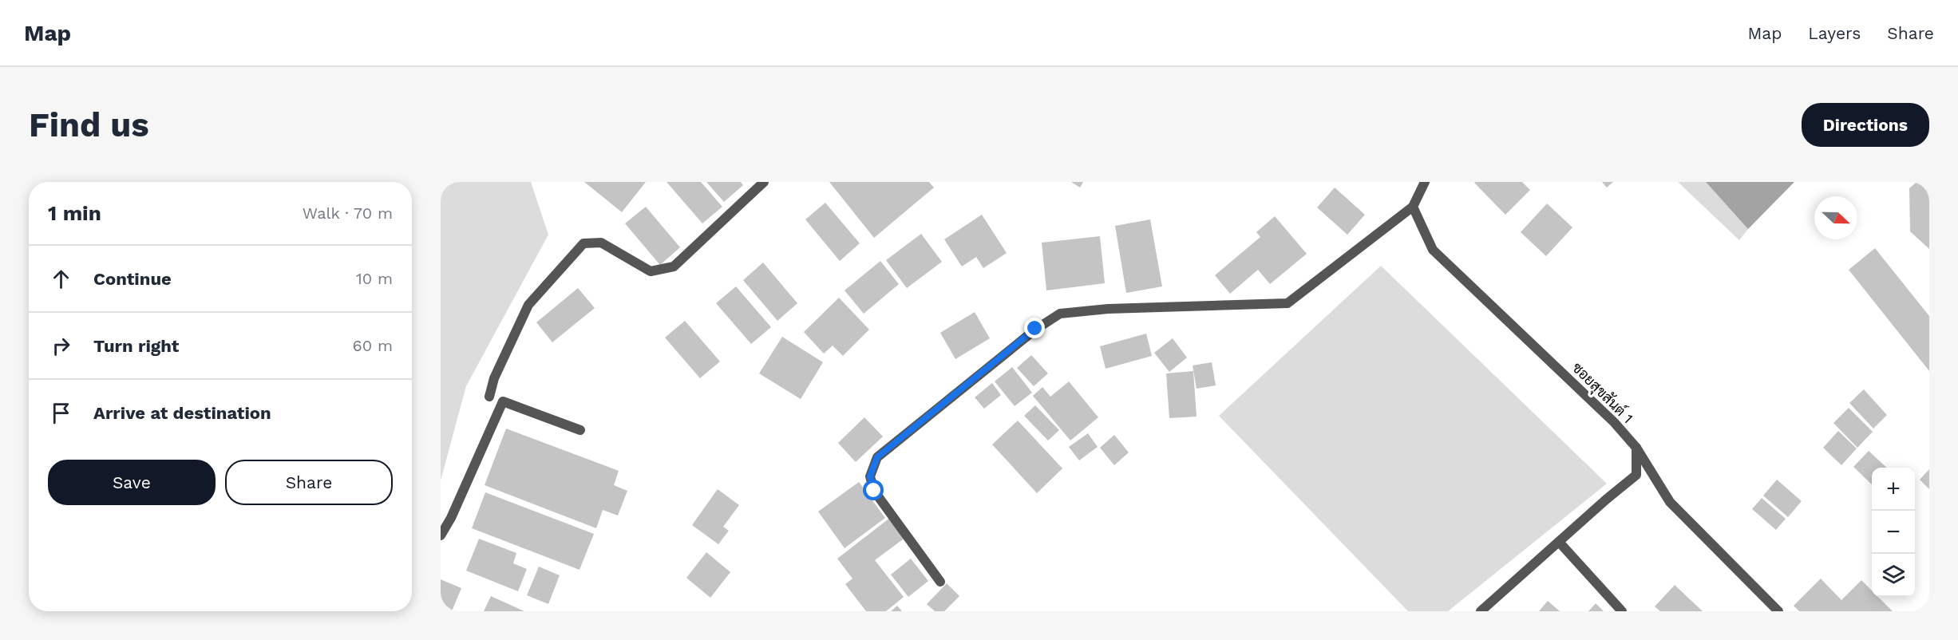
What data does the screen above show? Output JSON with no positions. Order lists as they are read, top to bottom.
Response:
{
  "streets": {
    "street": ["ซอยสุขสันต์ 1"]
  },
  "north": "right",
  "page": {
    "header": "Map",
    "nav": ["Map", "Layers", "Share"],
    "buttons": [
      "Directions",
      ["Save", "Share"]
    ],
    "title": "Find us",
    "heading": ["1 min", "Walk · 70 m"],
    "list": [
      ["Continue", "10 m"],
      ["Turn right", "60 m"],
      "Arrive at destination"
    ],
    "map_buttons": ["+", "−"]
  }
}
